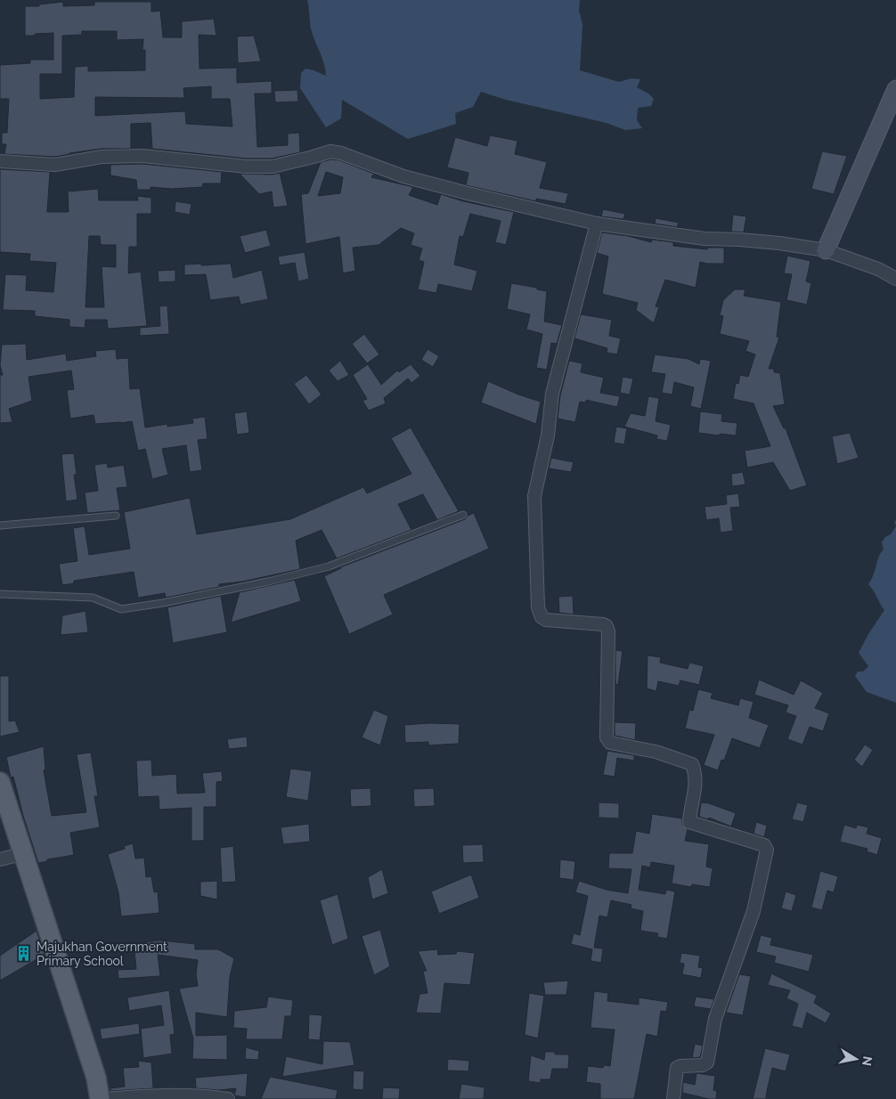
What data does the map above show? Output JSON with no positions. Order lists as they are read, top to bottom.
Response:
{
  "places": {
    "building": ["Majukhan Government Primary School"]
  },
  "north": "right"
}
